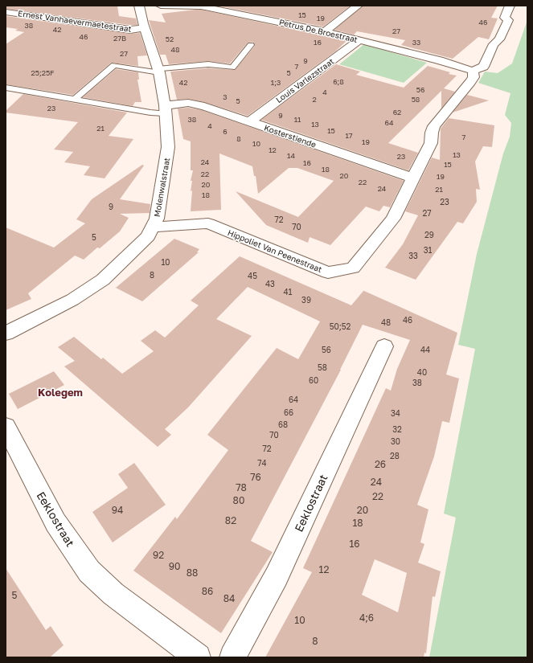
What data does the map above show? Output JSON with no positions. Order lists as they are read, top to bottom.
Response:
{
  "streets": {
    "street": [
      "Ernest Vanhaevermaetestraat",
      "Petrus De Broestraat",
      "Louis Varlezstraat",
      "Kosterstiende",
      "Molenwalstraat",
      "Hippoliet Van Peenestraat",
      "Eeklostraat"
    ]
  },
  "crossings": [
    ["Ernest Vanhaevermaetestraat", "Molenwalstraat"],
    ["Petrus De Broestraat", "Louis Varlezstraat"],
    ["Petrus De Broestraat", "Hippoliet Van Peenestraat"],
    ["Louis Varlezstraat", "Kosterstiende"],
    ["Kosterstiende", "Molenwalstraat"],
    ["Kosterstiende", "Hippoliet Van Peenestraat"],
    ["Molenwalstraat", "Hippoliet Van Peenestraat"]
  ],
  "districts": ["Kolegem"],
  "house_numbers": [
    "15",
    "19",
    "46",
    "38",
    "42",
    "27",
    "46",
    "27B",
    "52",
    "16",
    "33",
    "48",
    "27",
    "9",
    "7",
    "25;25F",
    "5",
    "6;8",
    "42",
    "1;3",
    "56",
    "4",
    "3",
    "2",
    "58",
    "5",
    "23",
    "62",
    "9",
    "38",
    "11",
    "64",
    "13",
    "4",
    "21",
    "15",
    "6",
    "17",
    "7",
    "8",
    "19",
    "10",
    "12",
    "13",
    "14",
    "23",
    "24",
    "16",
    "15",
    "18",
    "22",
    "20",
    "19",
    "22",
    "20",
    "24",
    "21",
    "18",
    "23",
    "9",
    "27",
    "72",
    "70",
    "29",
    "5",
    "31",
    "33",
    "10",
    "8",
    "45",
    "43",
    "41",
    "39",
    "46",
    "48",
    "50;52",
    "56",
    "44",
    "58",
    "40",
    "60",
    "38",
    "64",
    "66",
    "34",
    "68",
    "32",
    "70",
    "30",
    "72",
    "28",
    "74",
    "26",
    "76",
    "24",
    "78",
    "22",
    "80",
    "94",
    "20",
    "82",
    "18",
    "16",
    "92",
    "90",
    "12",
    "88",
    "86",
    "5",
    "84",
    "4;6",
    "10",
    "8"
  ]
}
